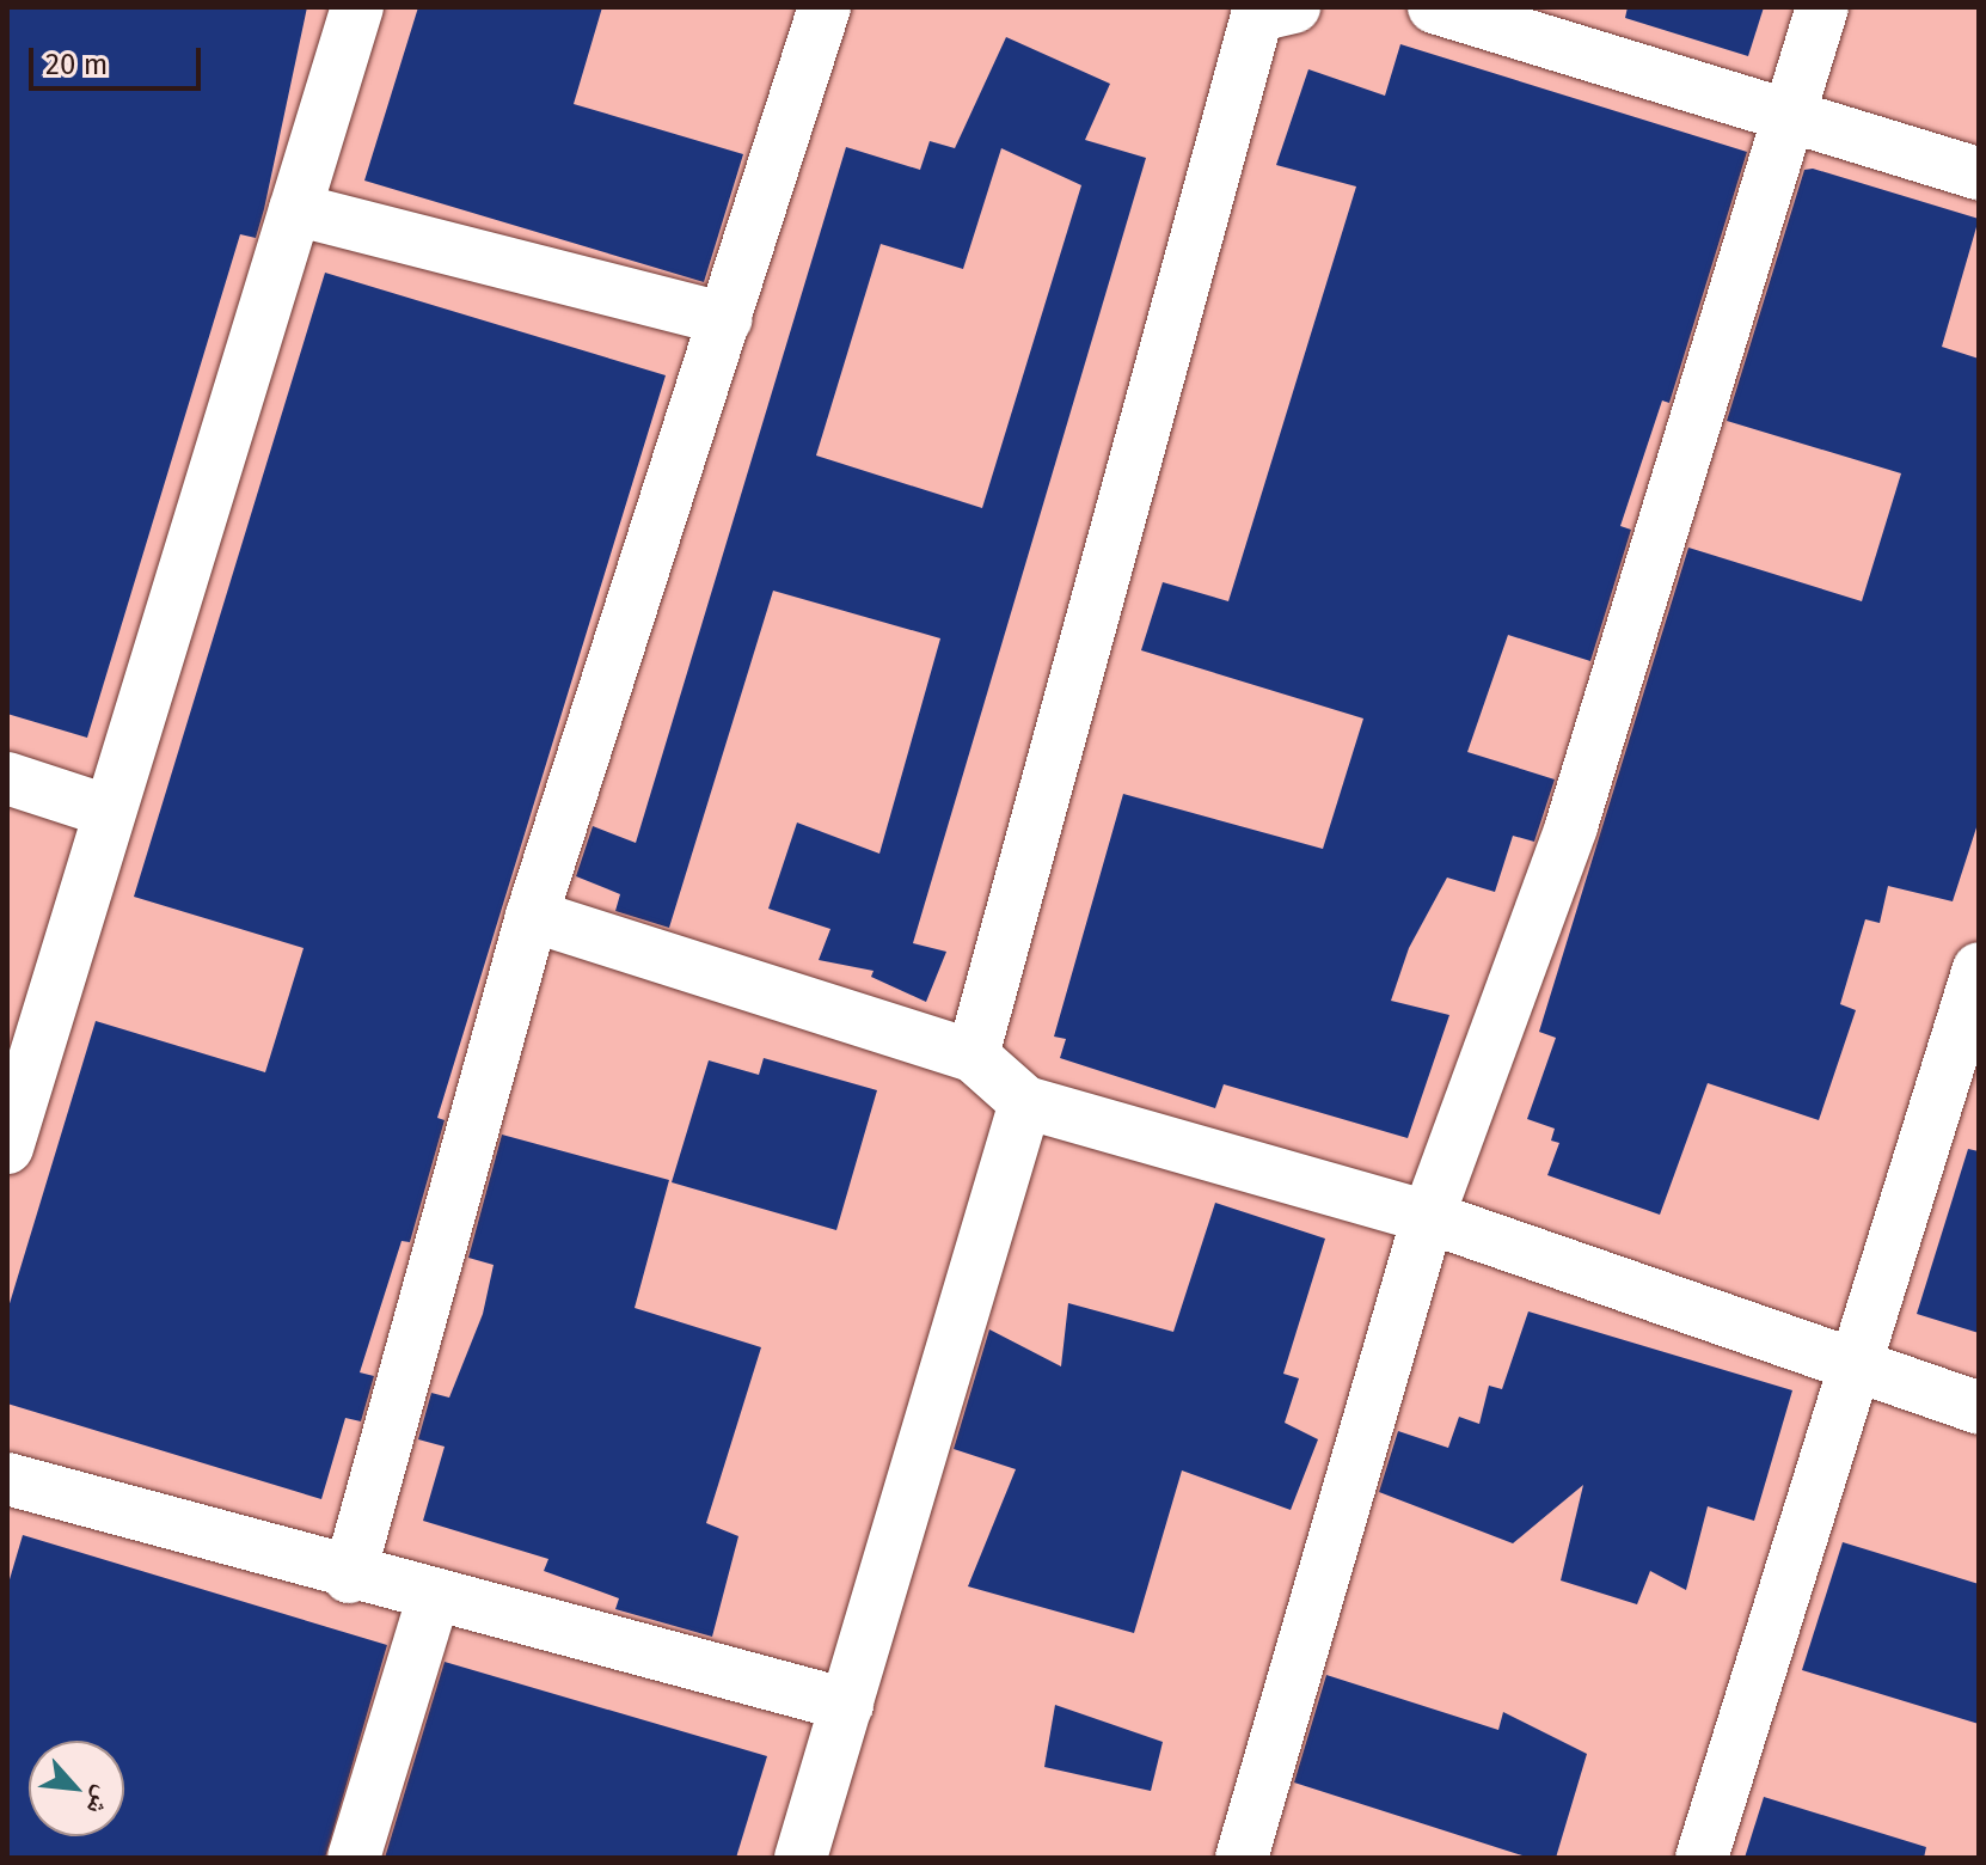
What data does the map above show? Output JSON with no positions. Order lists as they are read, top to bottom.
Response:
{
  "scale_bar": "20 m",
  "north": "bottom right"
}
